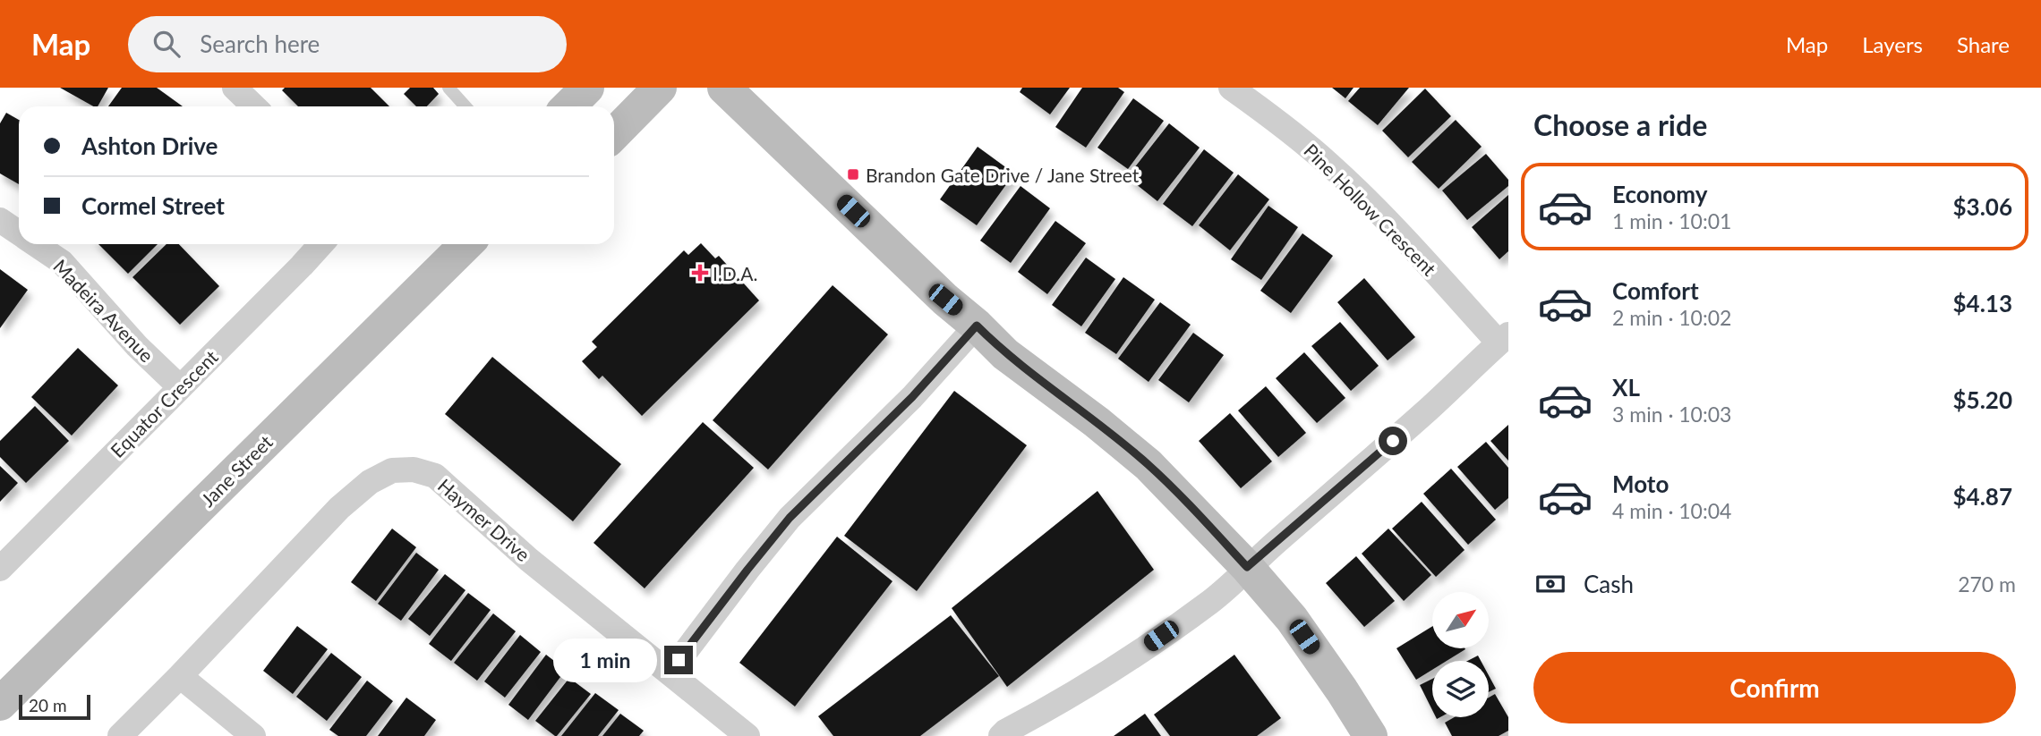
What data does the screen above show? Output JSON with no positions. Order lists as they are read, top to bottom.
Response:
{
  "streets": {
    "street": [
      "Pine Hollow Crescent",
      "Madeira Avenue",
      "Equator Crescent",
      "Jane Street",
      "Haymer Drive"
    ]
  },
  "crossings": [
    ["Madeira Avenue", "Equator Crescent"]
  ],
  "places": {
    "transit": ["Brandon Gate Drive / Jane Street"],
    "health": ["I.D.A."]
  },
  "scale_bar": "20 m",
  "north": "top right",
  "page": {
    "header": "Map",
    "search": "Search here",
    "nav": ["Map", "Layers", "Share"],
    "heading": "Choose a ride",
    "banner": ["Ashton Drive", "Cormel Street"],
    "list": [
      {
        "name": "Economy",
        "note": "1 min · 10:01",
        "value": "$3.06"
      },
      {
        "name": "Comfort",
        "note": "2 min · 10:02",
        "value": "$4.13"
      },
      {
        "name": "XL",
        "note": "3 min · 10:03",
        "value": "$5.20"
      },
      {
        "name": "Moto",
        "note": "4 min · 10:04",
        "value": "$4.87"
      }
    ],
    "pay": ["Cash", "270 m"],
    "bubble": "1 min",
    "buttons": "Confirm",
    "scale": "20 m"
  }
}
